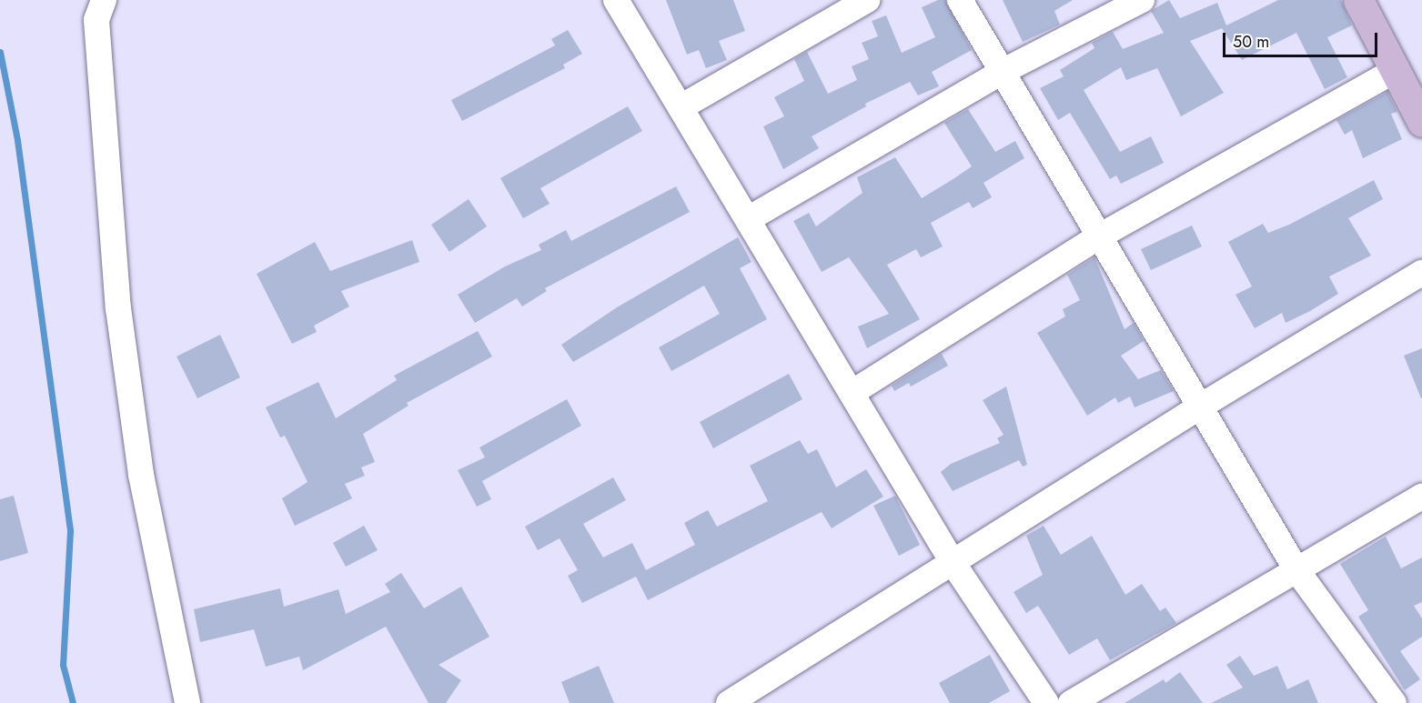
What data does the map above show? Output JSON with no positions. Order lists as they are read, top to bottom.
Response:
{
  "scale_bar": "50 m"
}
